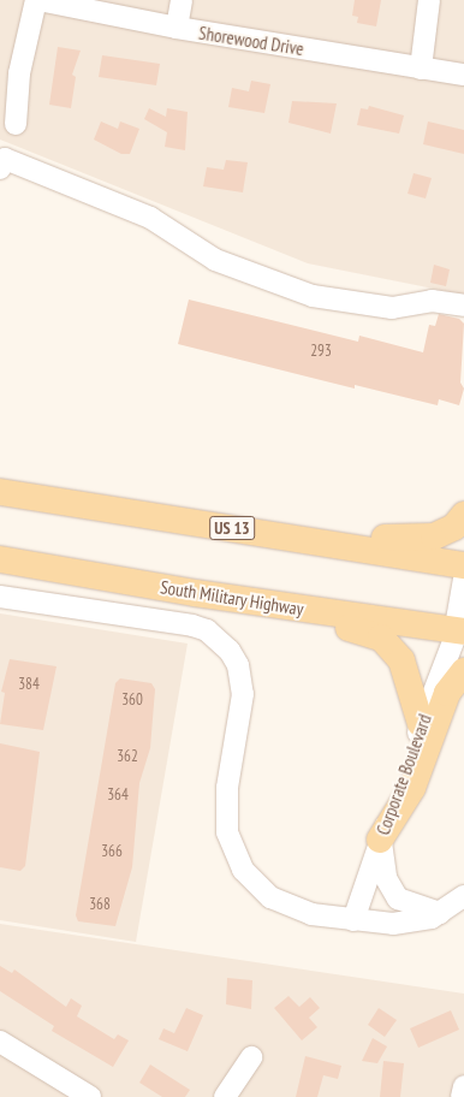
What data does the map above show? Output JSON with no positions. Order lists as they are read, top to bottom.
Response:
{
  "streets": {
    "main road": ["US 13", "South Military Highway"],
    "street": ["Shorewood Drive", "Corporate Boulevard"]
  },
  "crossings": [
    ["South Military Highway", "Corporate Boulevard"]
  ],
  "house_numbers": [
    "293",
    "384",
    "360",
    "362",
    "364",
    "366",
    "368"
  ]
}
